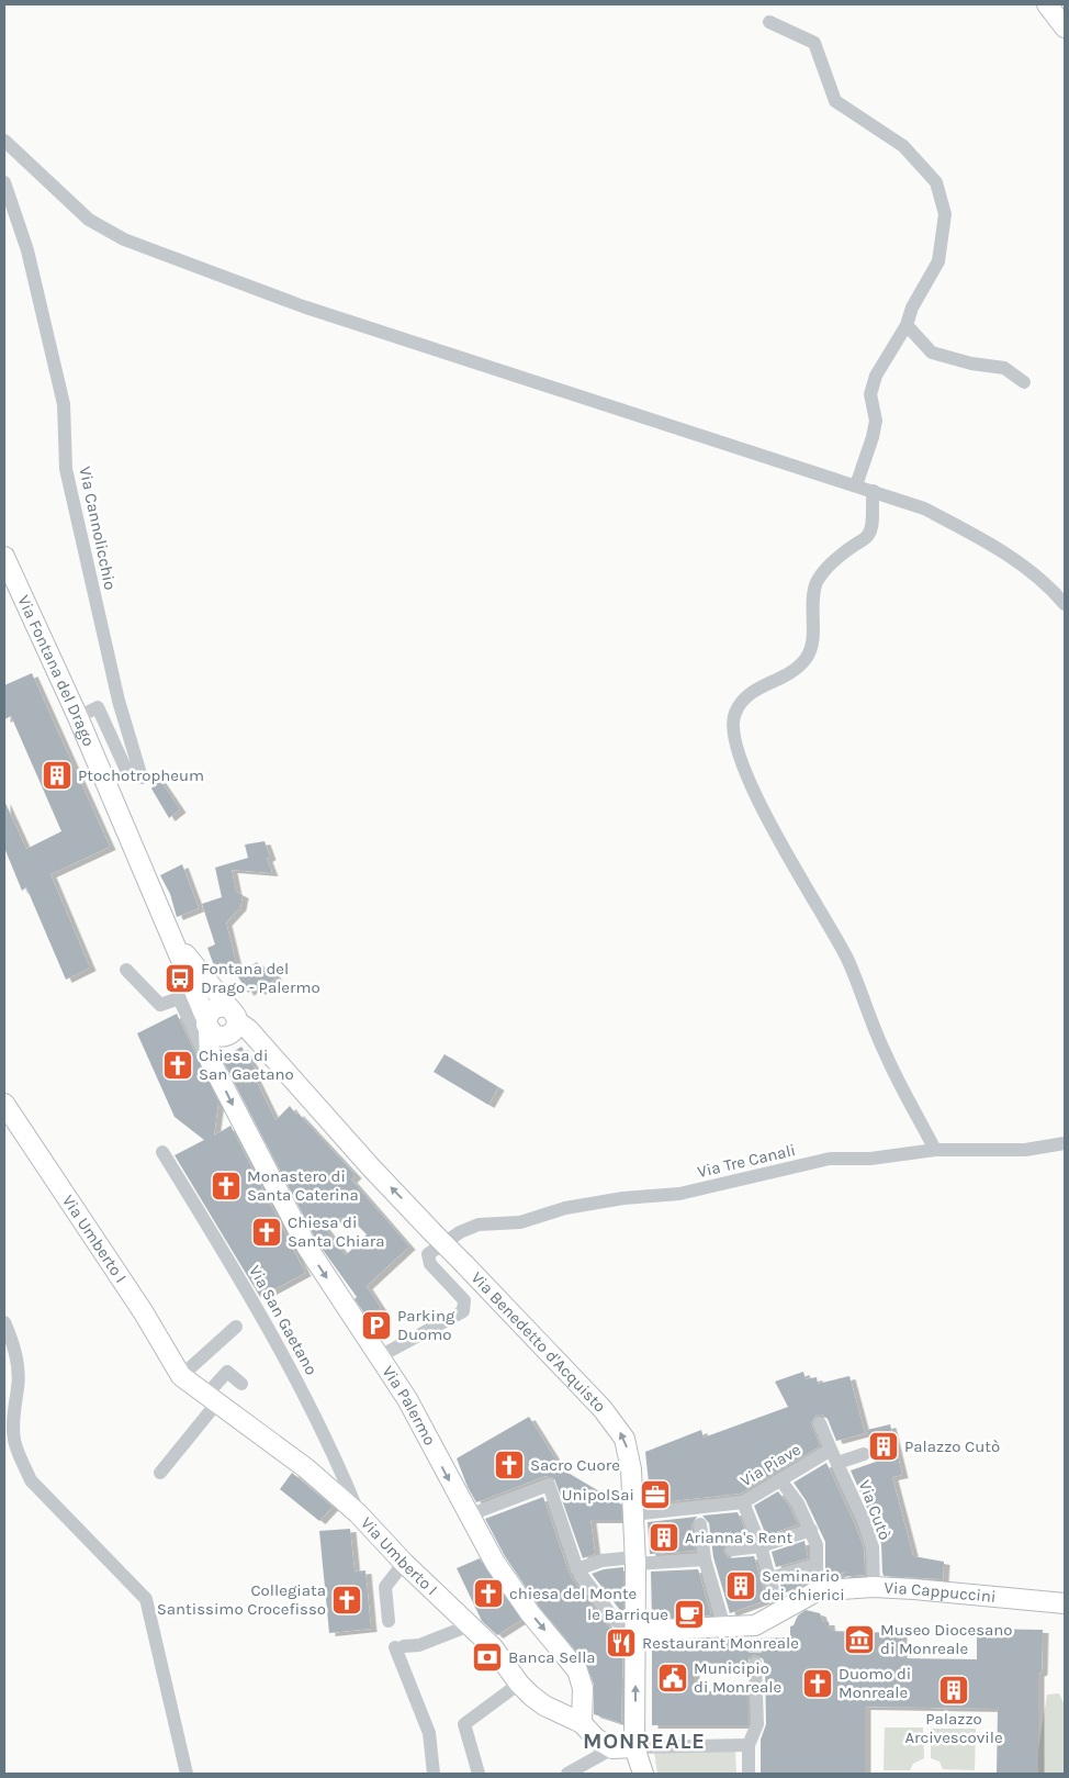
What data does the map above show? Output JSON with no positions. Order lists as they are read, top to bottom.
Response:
{
  "streets": {
    "street": [
      "Via Cannolicchio",
      "Via Fontana del Drago",
      "Via Tre Canali",
      "Via Umberto I",
      "Via San Gaetano",
      "Via Benedetto d'Acquisto",
      "Via Palermo",
      "Via Piave",
      "Via Cutò",
      "Via Cappuccini"
    ]
  },
  "crossings": [
    ["Via Cannolicchio", "Via Fontana del Drago"],
    ["Via Fontana del Drago", "Via Benedetto d'Acquisto"],
    ["Via Fontana del Drago", "Via Palermo"],
    ["Via Tre Canali", "Via Benedetto d'Acquisto"],
    ["Via Umberto I", "Via San Gaetano"],
    ["Via Umberto I", "Via Palermo"],
    ["Via Benedetto d'Acquisto", "Via Palermo"],
    ["Via Benedetto d'Acquisto", "Via Piave"],
    ["Via Piave", "Via Cutò"],
    ["Via Cutò", "Via Cappuccini"]
  ],
  "one_way": ["Via Benedetto d'Acquisto", "Via Palermo"],
  "districts": ["MONREALE"],
  "places": {
    "building": [
      "Ptochotropheum",
      "Palazzo Cutò",
      "Arianna's Rent",
      "Seminario dei chierici",
      "Palazzo Arcivescovile"
    ],
    "bus stop": ["Fontana del Drago - Palermo"],
    "church": [
      "Chiesa di San Gaetano",
      "Monastero di Santa Caterina",
      "Chiesa di Santa Chiara",
      "Sacro Cuore",
      "chiesa del Monte",
      "Collegiata Santissimo Crocefisso",
      "Duomo di Monreale"
    ],
    "parking": ["Parking Duomo"],
    "office": ["UnipolSai"],
    "cafe": ["le Barrique"],
    "museum": ["Museo Diocesano di Monreale"],
    "restaurant": ["Restaurant Monreale"],
    "bank": ["Banca Sella"],
    "public building": ["Municipio di Monreale"]
  }
}
